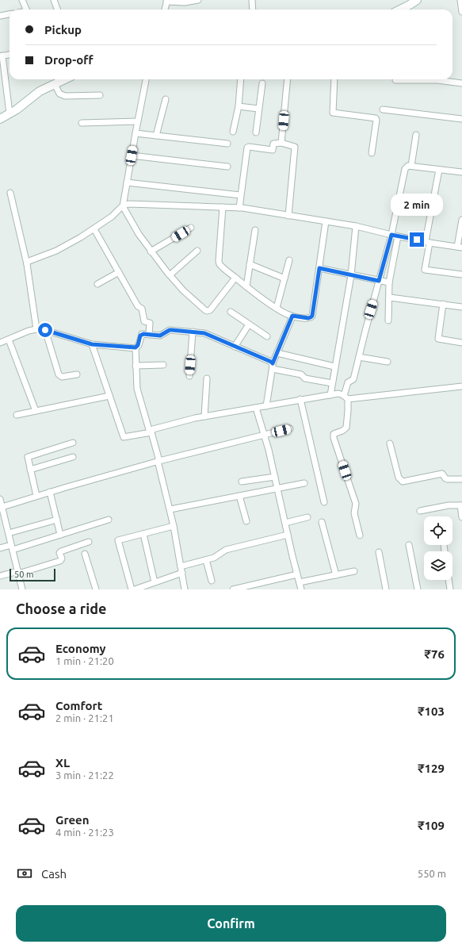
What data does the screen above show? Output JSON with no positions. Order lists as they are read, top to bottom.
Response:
{
  "scale_bar": "50 m",
  "page": {
    "banner": ["Pickup", "Drop-off"],
    "bubble": "2 min",
    "scale": "50 m",
    "heading": "Choose a ride",
    "list": [
      {
        "name": "Economy",
        "note": "1 min · 21:20",
        "value": "₹76"
      },
      {
        "name": "Comfort",
        "note": "2 min · 21:21",
        "value": "₹103"
      },
      {
        "name": "XL",
        "note": "3 min · 21:22",
        "value": "₹129"
      },
      {
        "name": "Green",
        "note": "4 min · 21:23",
        "value": "₹109"
      }
    ],
    "pay": ["Cash", "550 m"],
    "buttons": "Confirm"
  }
}
